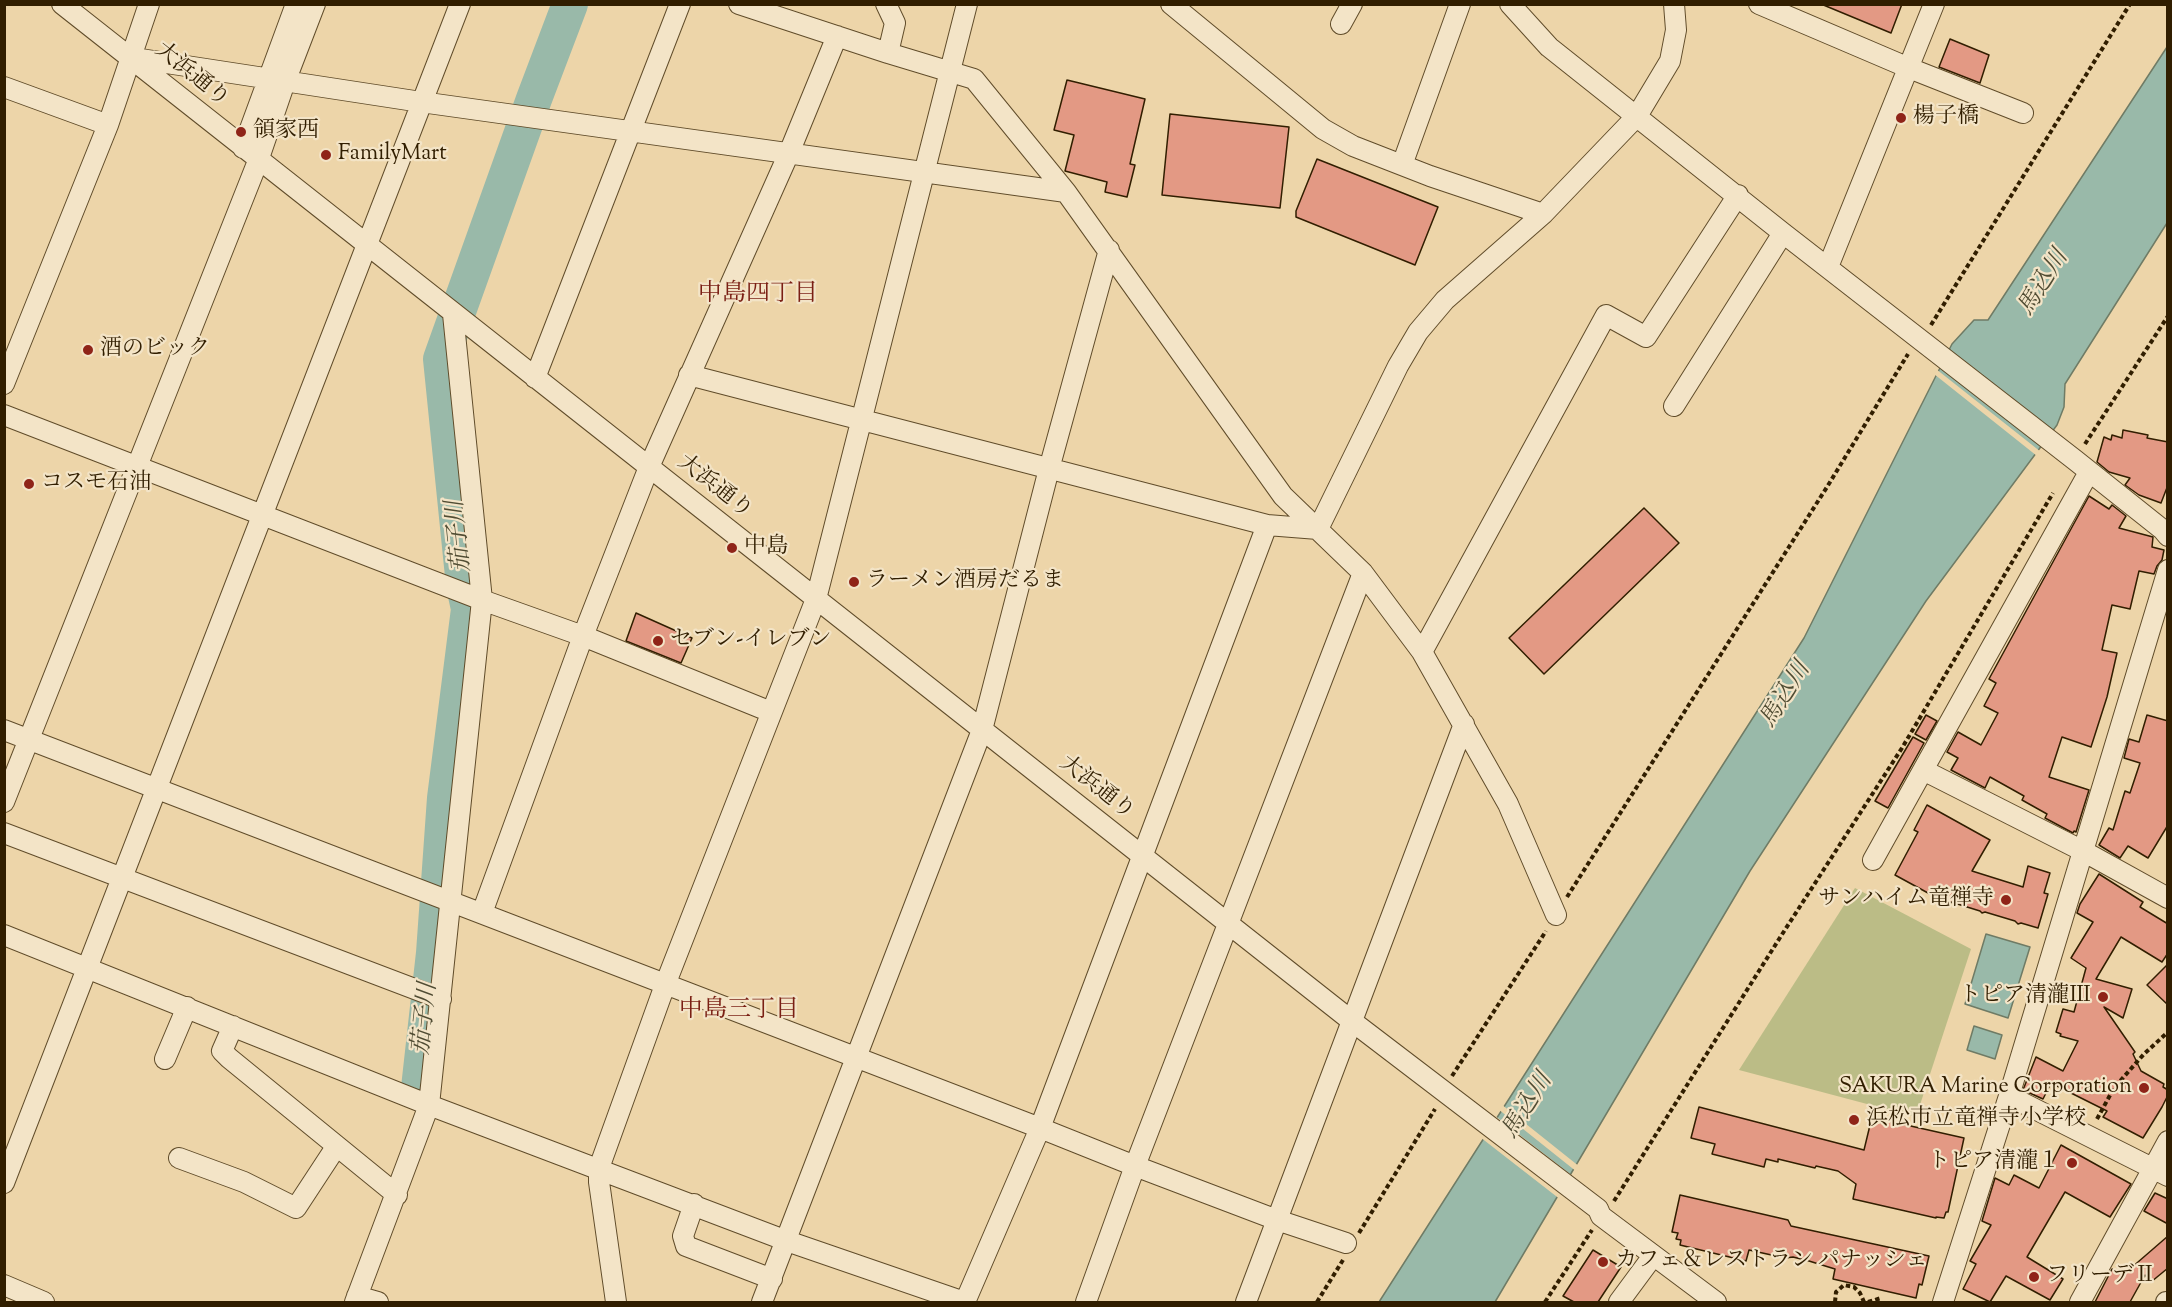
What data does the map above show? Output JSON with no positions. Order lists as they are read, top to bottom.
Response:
{
  "streets": {
    "street": ["大浜通り"]
  },
  "districts": ["中島四丁目", "中島三丁目"],
  "water": ["馬込川", "茄子川"],
  "places": [
    "楊子橋",
    "領家西",
    "FamilyMart",
    "酒のビック",
    "コスモ石油",
    "中島",
    "ラーメン酒房だるま",
    "セブン-イレブン",
    "サンハイム竜禅寺",
    "トピア清瀧Ⅲ",
    "SAKURA Marine Corporation",
    "浜松市立竜禅寺小学校",
    "トピア清瀧１",
    "カフェ＆レストラン パナッシェ",
    "フリーデⅡ"
  ]
}
